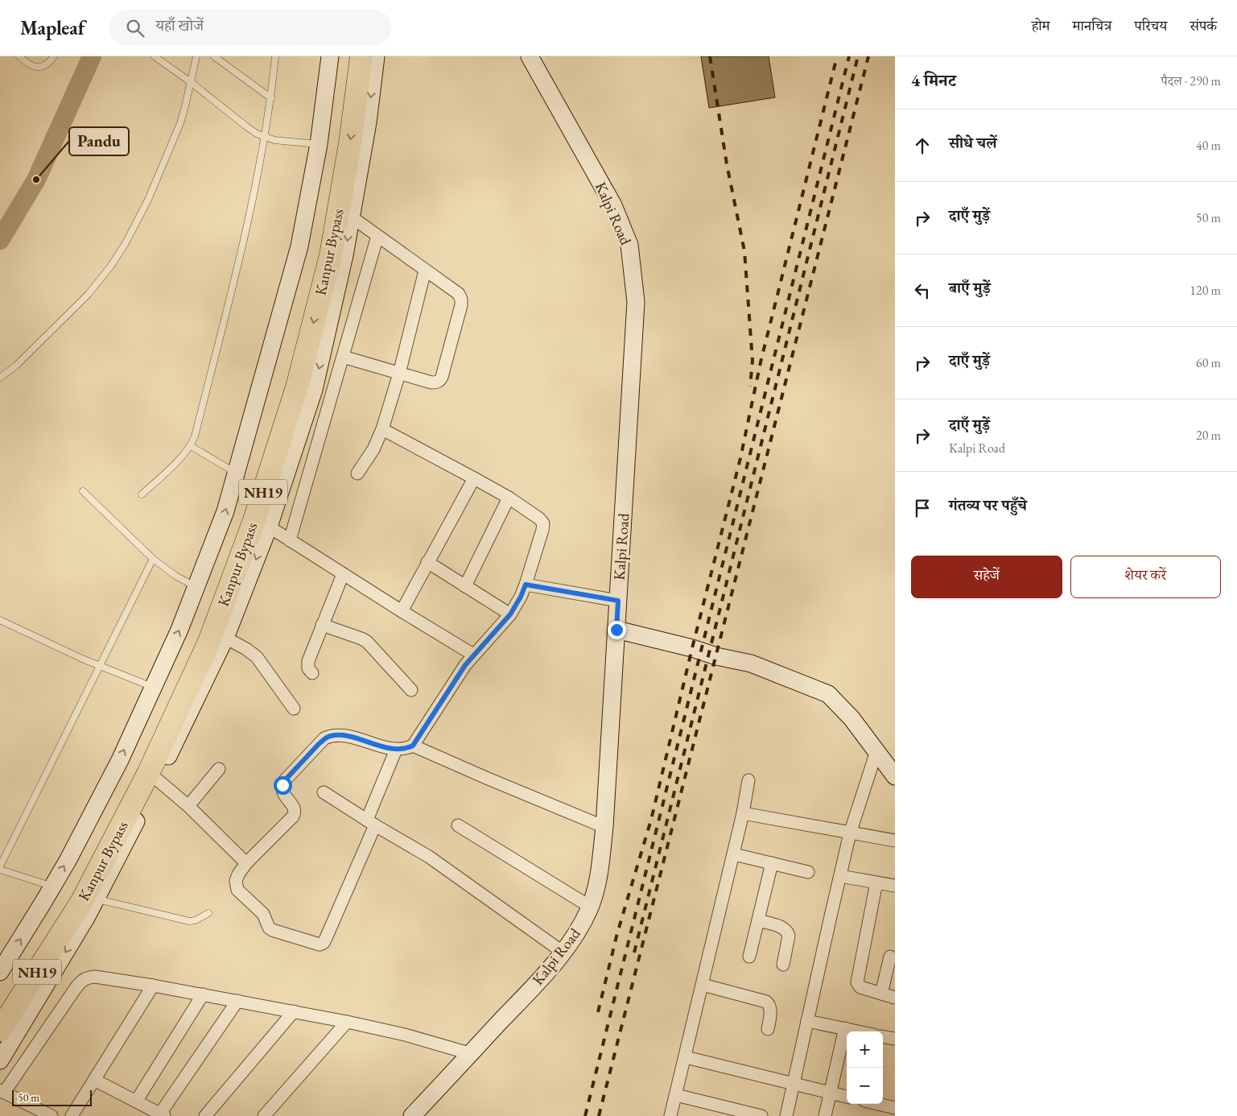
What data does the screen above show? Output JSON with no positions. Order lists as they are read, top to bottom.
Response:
{
  "streets": {
    "highway": ["Kanpur Bypass", "NH19"],
    "main road": ["Kalpi Road"]
  },
  "places": ["Pandu"],
  "scale_bar": "50 m",
  "page": {
    "header": "Mapleaf",
    "search": "यहाँ खोजें",
    "nav": [
      "होम",
      "मानचित्र",
      "परिचय",
      "संपर्क"
    ],
    "heading": ["4 मिनट", "पैदल · 290 m"],
    "list": [
      ["सीधे चलें", "40 m"],
      ["दाएँ मुड़ें", "50 m"],
      ["बाएँ मुड़ें", "120 m"],
      ["दाएँ मुड़ें", "60 m"],
      ["दाएँ मुड़ें", "Kalpi Road", "20 m"],
      "गंतव्य पर पहुँचे"
    ],
    "buttons": ["सहेजें", "शेयर करें"],
    "map_buttons": ["+", "−"],
    "scale": "50 m"
  }
}
